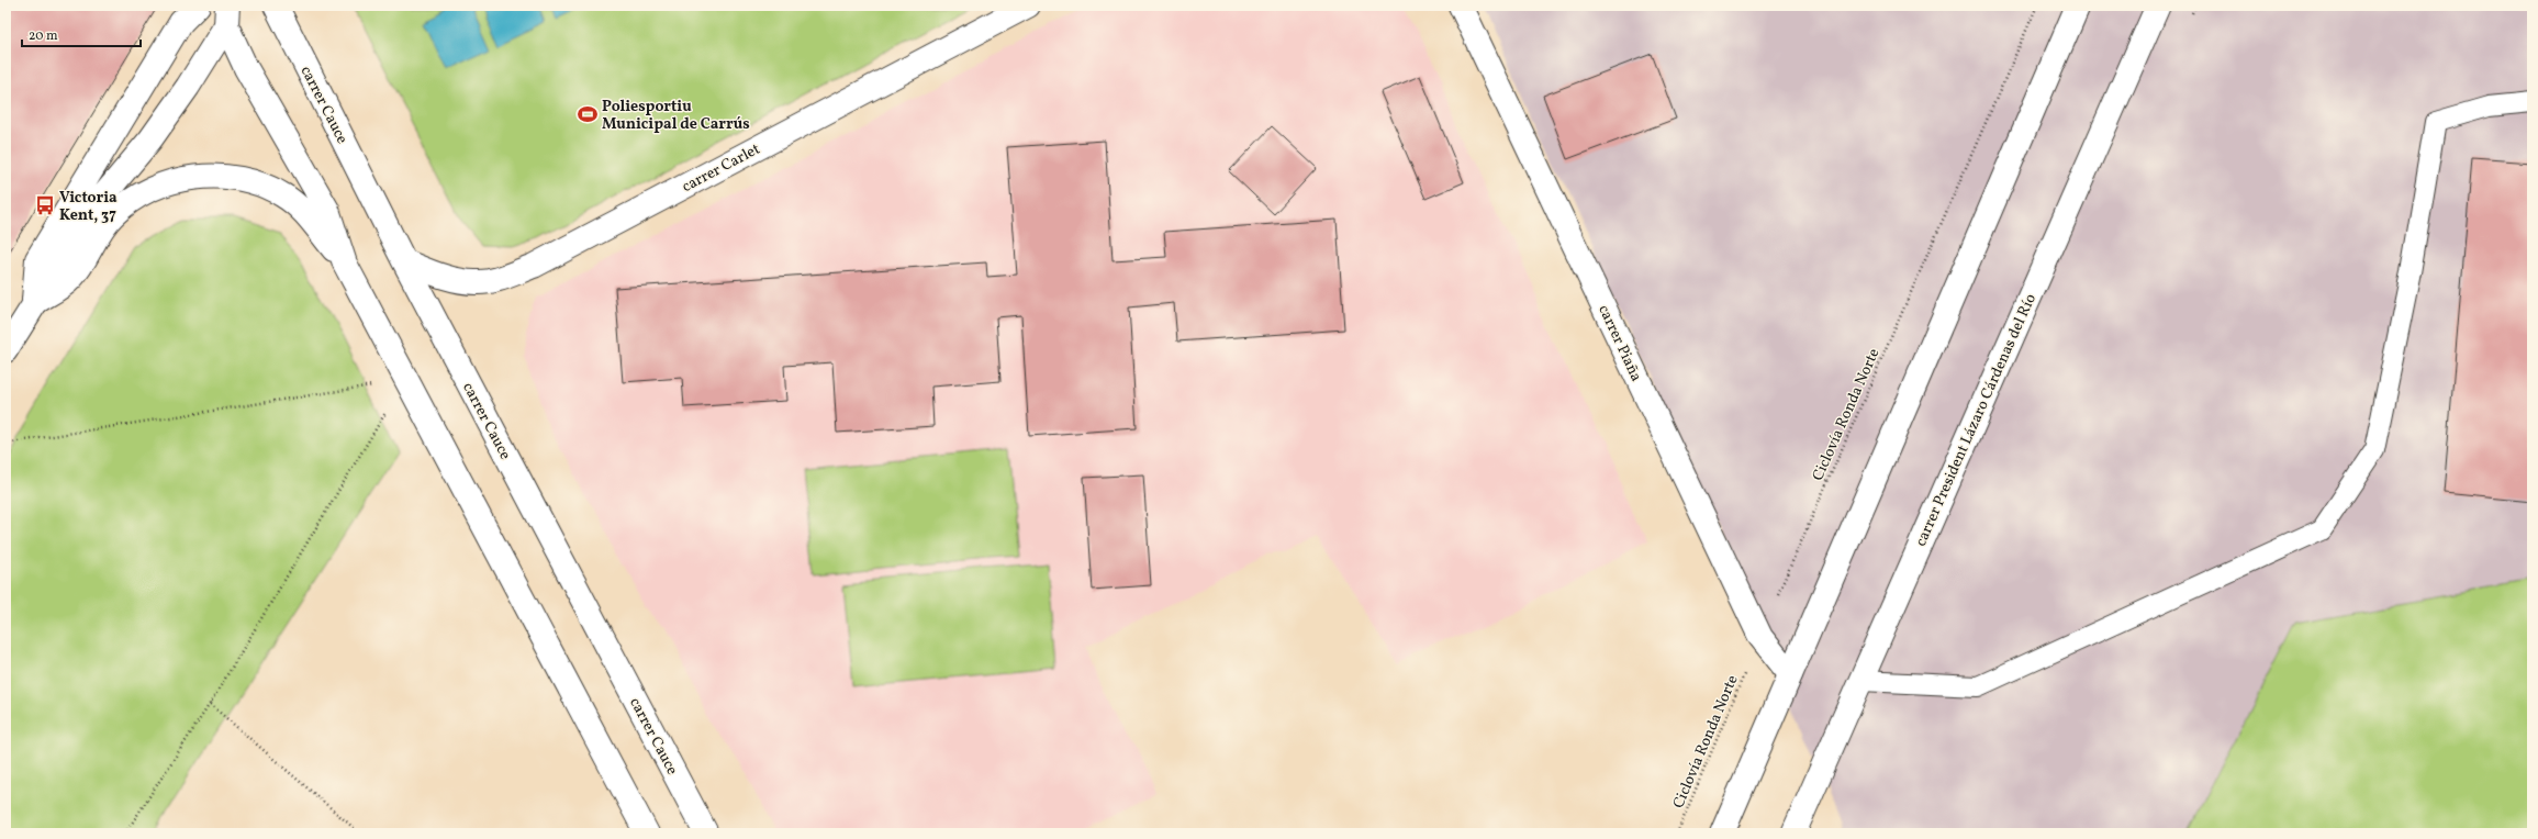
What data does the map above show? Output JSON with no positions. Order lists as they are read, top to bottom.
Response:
{
  "streets": {
    "street": [
      "carrer Cauce",
      "carrer Carlet",
      "carrer Piaña",
      "carrer President Lázaro Cárdenas del Río"
    ],
    "path": ["Ciclovía Ronda Norte"]
  },
  "crossings": [
    ["carrer Cauce", "carrer Carlet"],
    ["carrer Piaña", "Ciclovía Ronda Norte"]
  ],
  "places": {
    "sports": ["Poliesportiu Municipal de Carrús"],
    "bus stop": ["Victoria Kent, 37"]
  },
  "scale_bar": "20 m"
}
